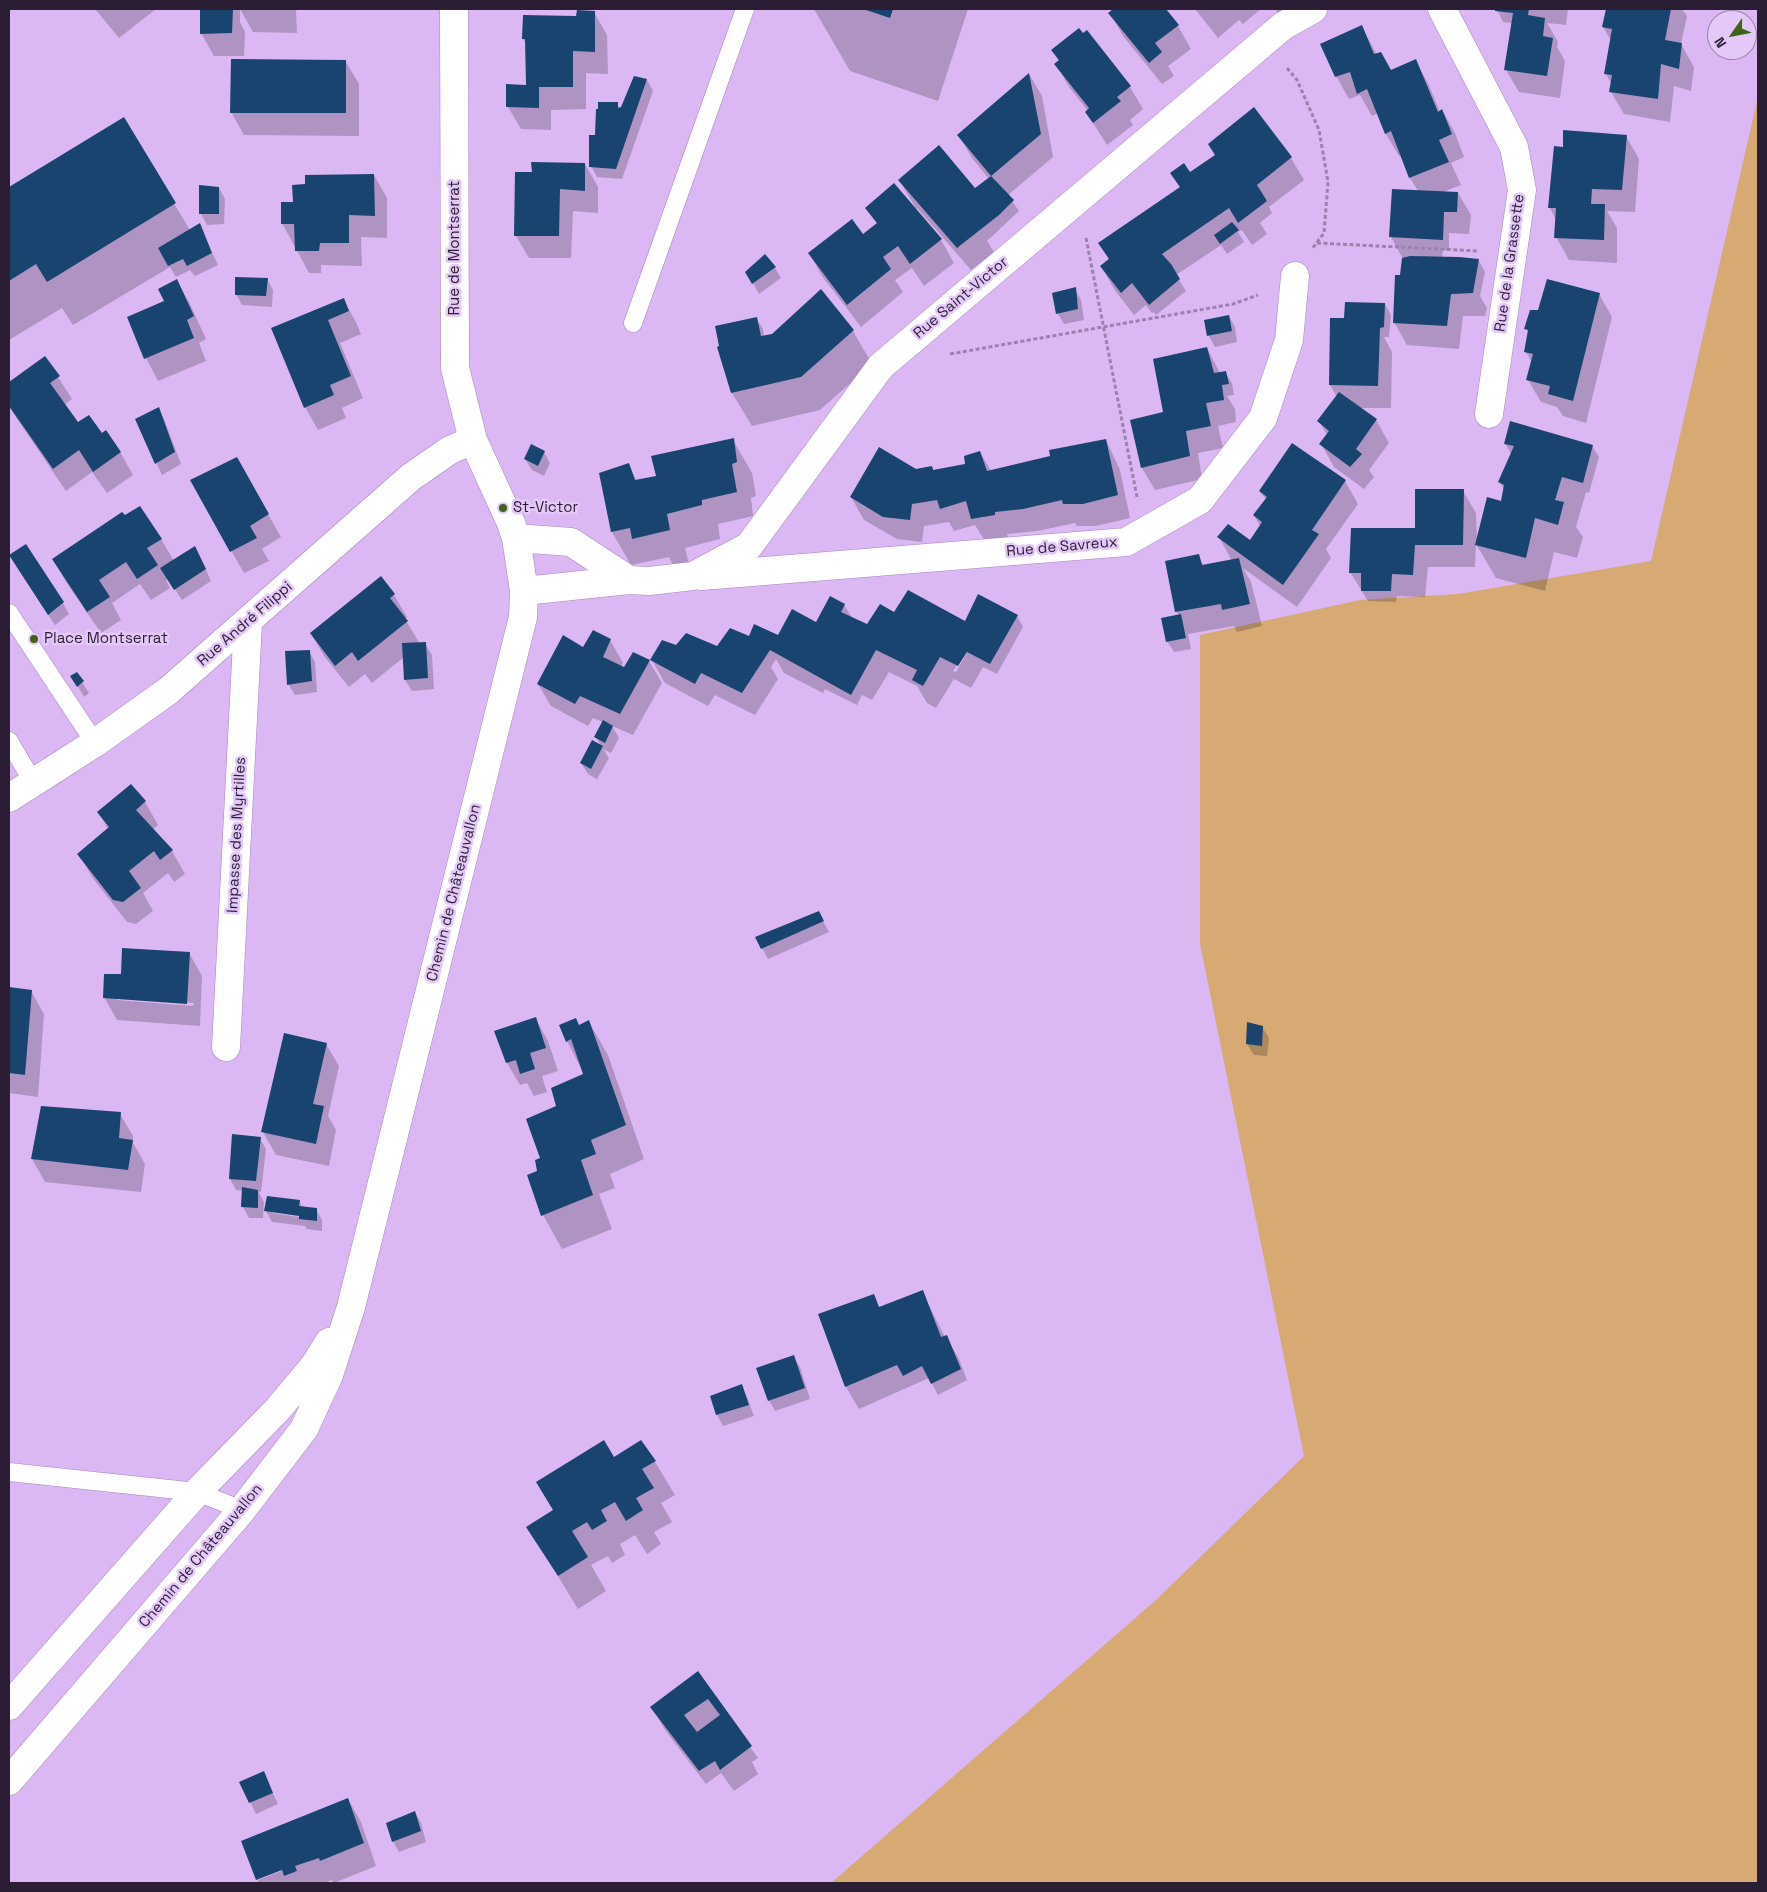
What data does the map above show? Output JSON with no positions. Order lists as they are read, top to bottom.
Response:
{
  "streets": {
    "street": [
      "Rue de Montserrat",
      "Rue de la Grassette",
      "Rue Saint-Victor",
      "Rue de Savreux",
      "Rue André Filippi",
      "Impasse des Myrtilles",
      "Chemin de Châteauvallon"
    ]
  },
  "crossings": [
    ["Rue de Montserrat", "Rue André Filippi"],
    ["Rue de Montserrat", "Chemin de Châteauvallon"],
    ["Rue Saint-Victor", "Rue de Savreux"],
    ["Rue Saint-Victor", "Chemin de Châteauvallon"],
    ["Rue André Filippi", "Impasse des Myrtilles"]
  ],
  "places": ["St-Victor", "Place Montserrat"],
  "north": "bottom left"
}
